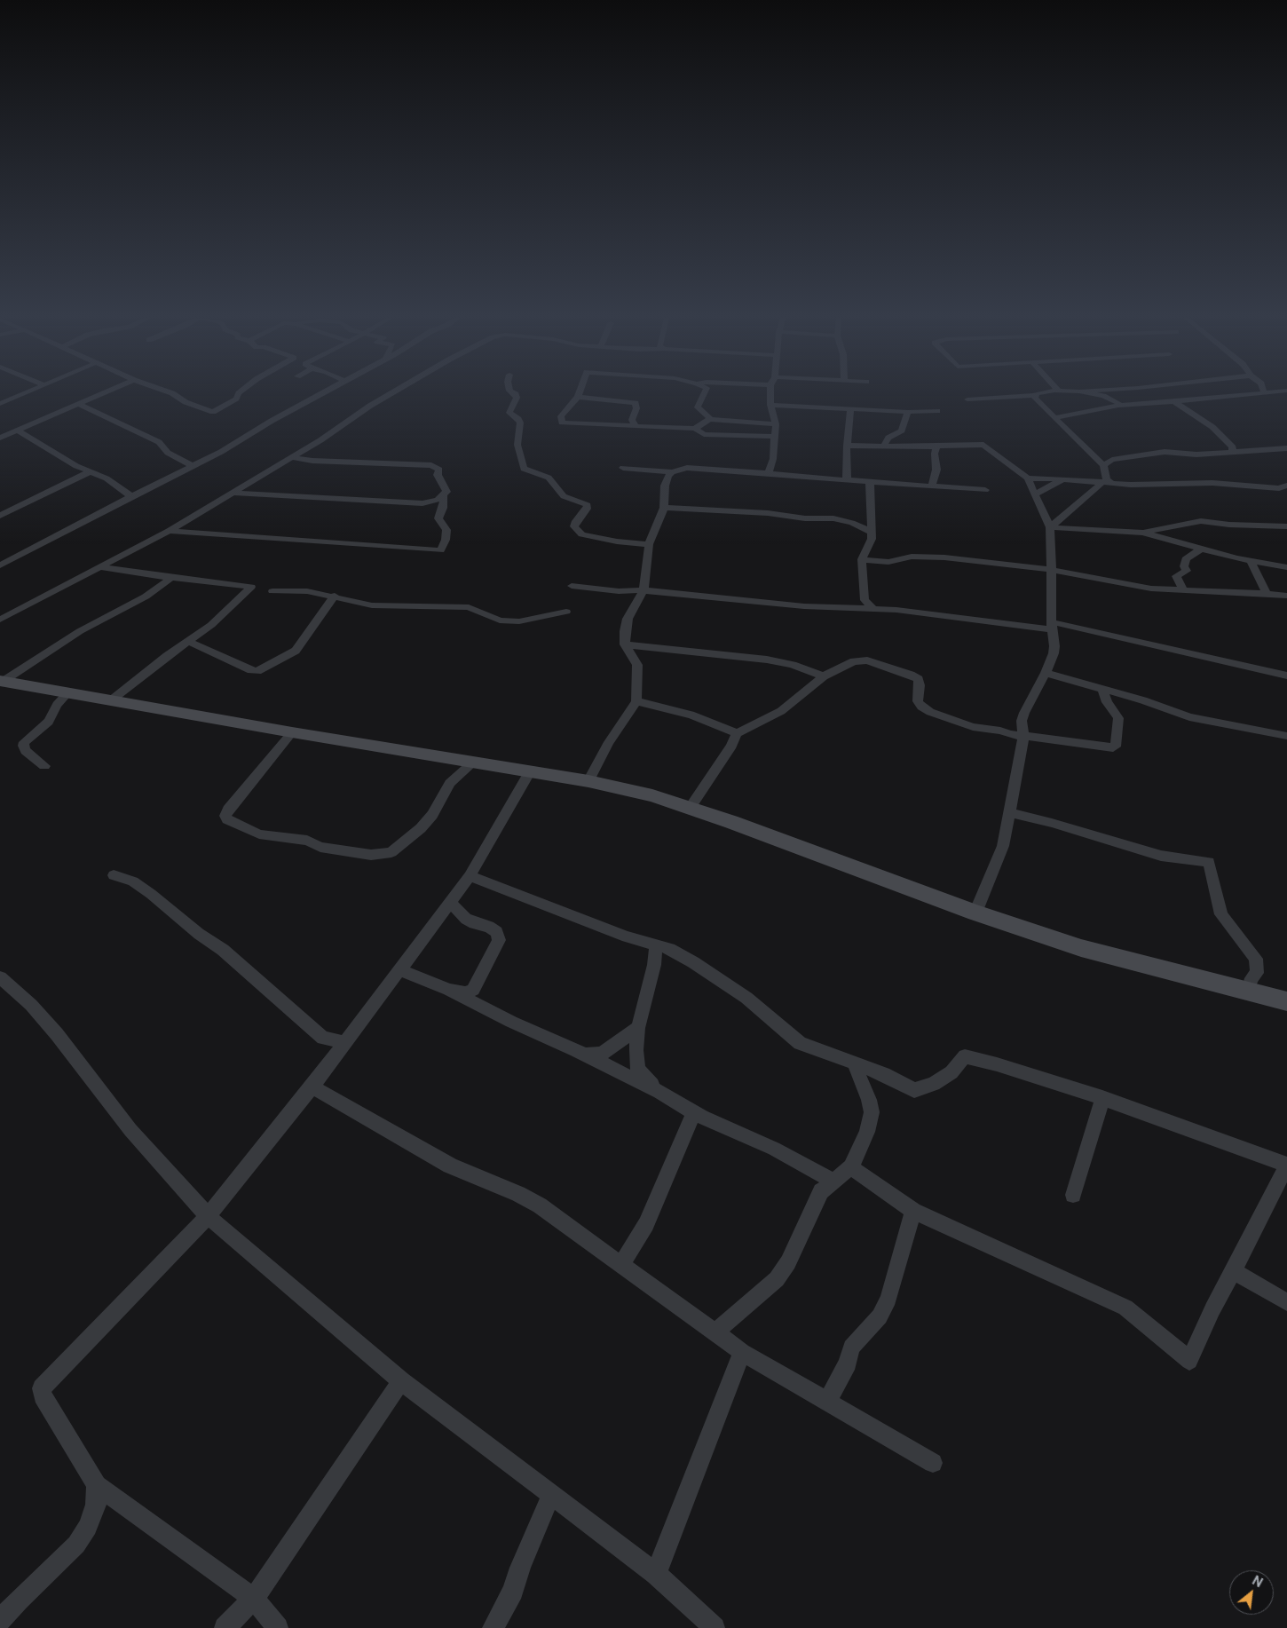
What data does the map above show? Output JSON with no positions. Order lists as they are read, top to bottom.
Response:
{
  "north": "top right"
}
